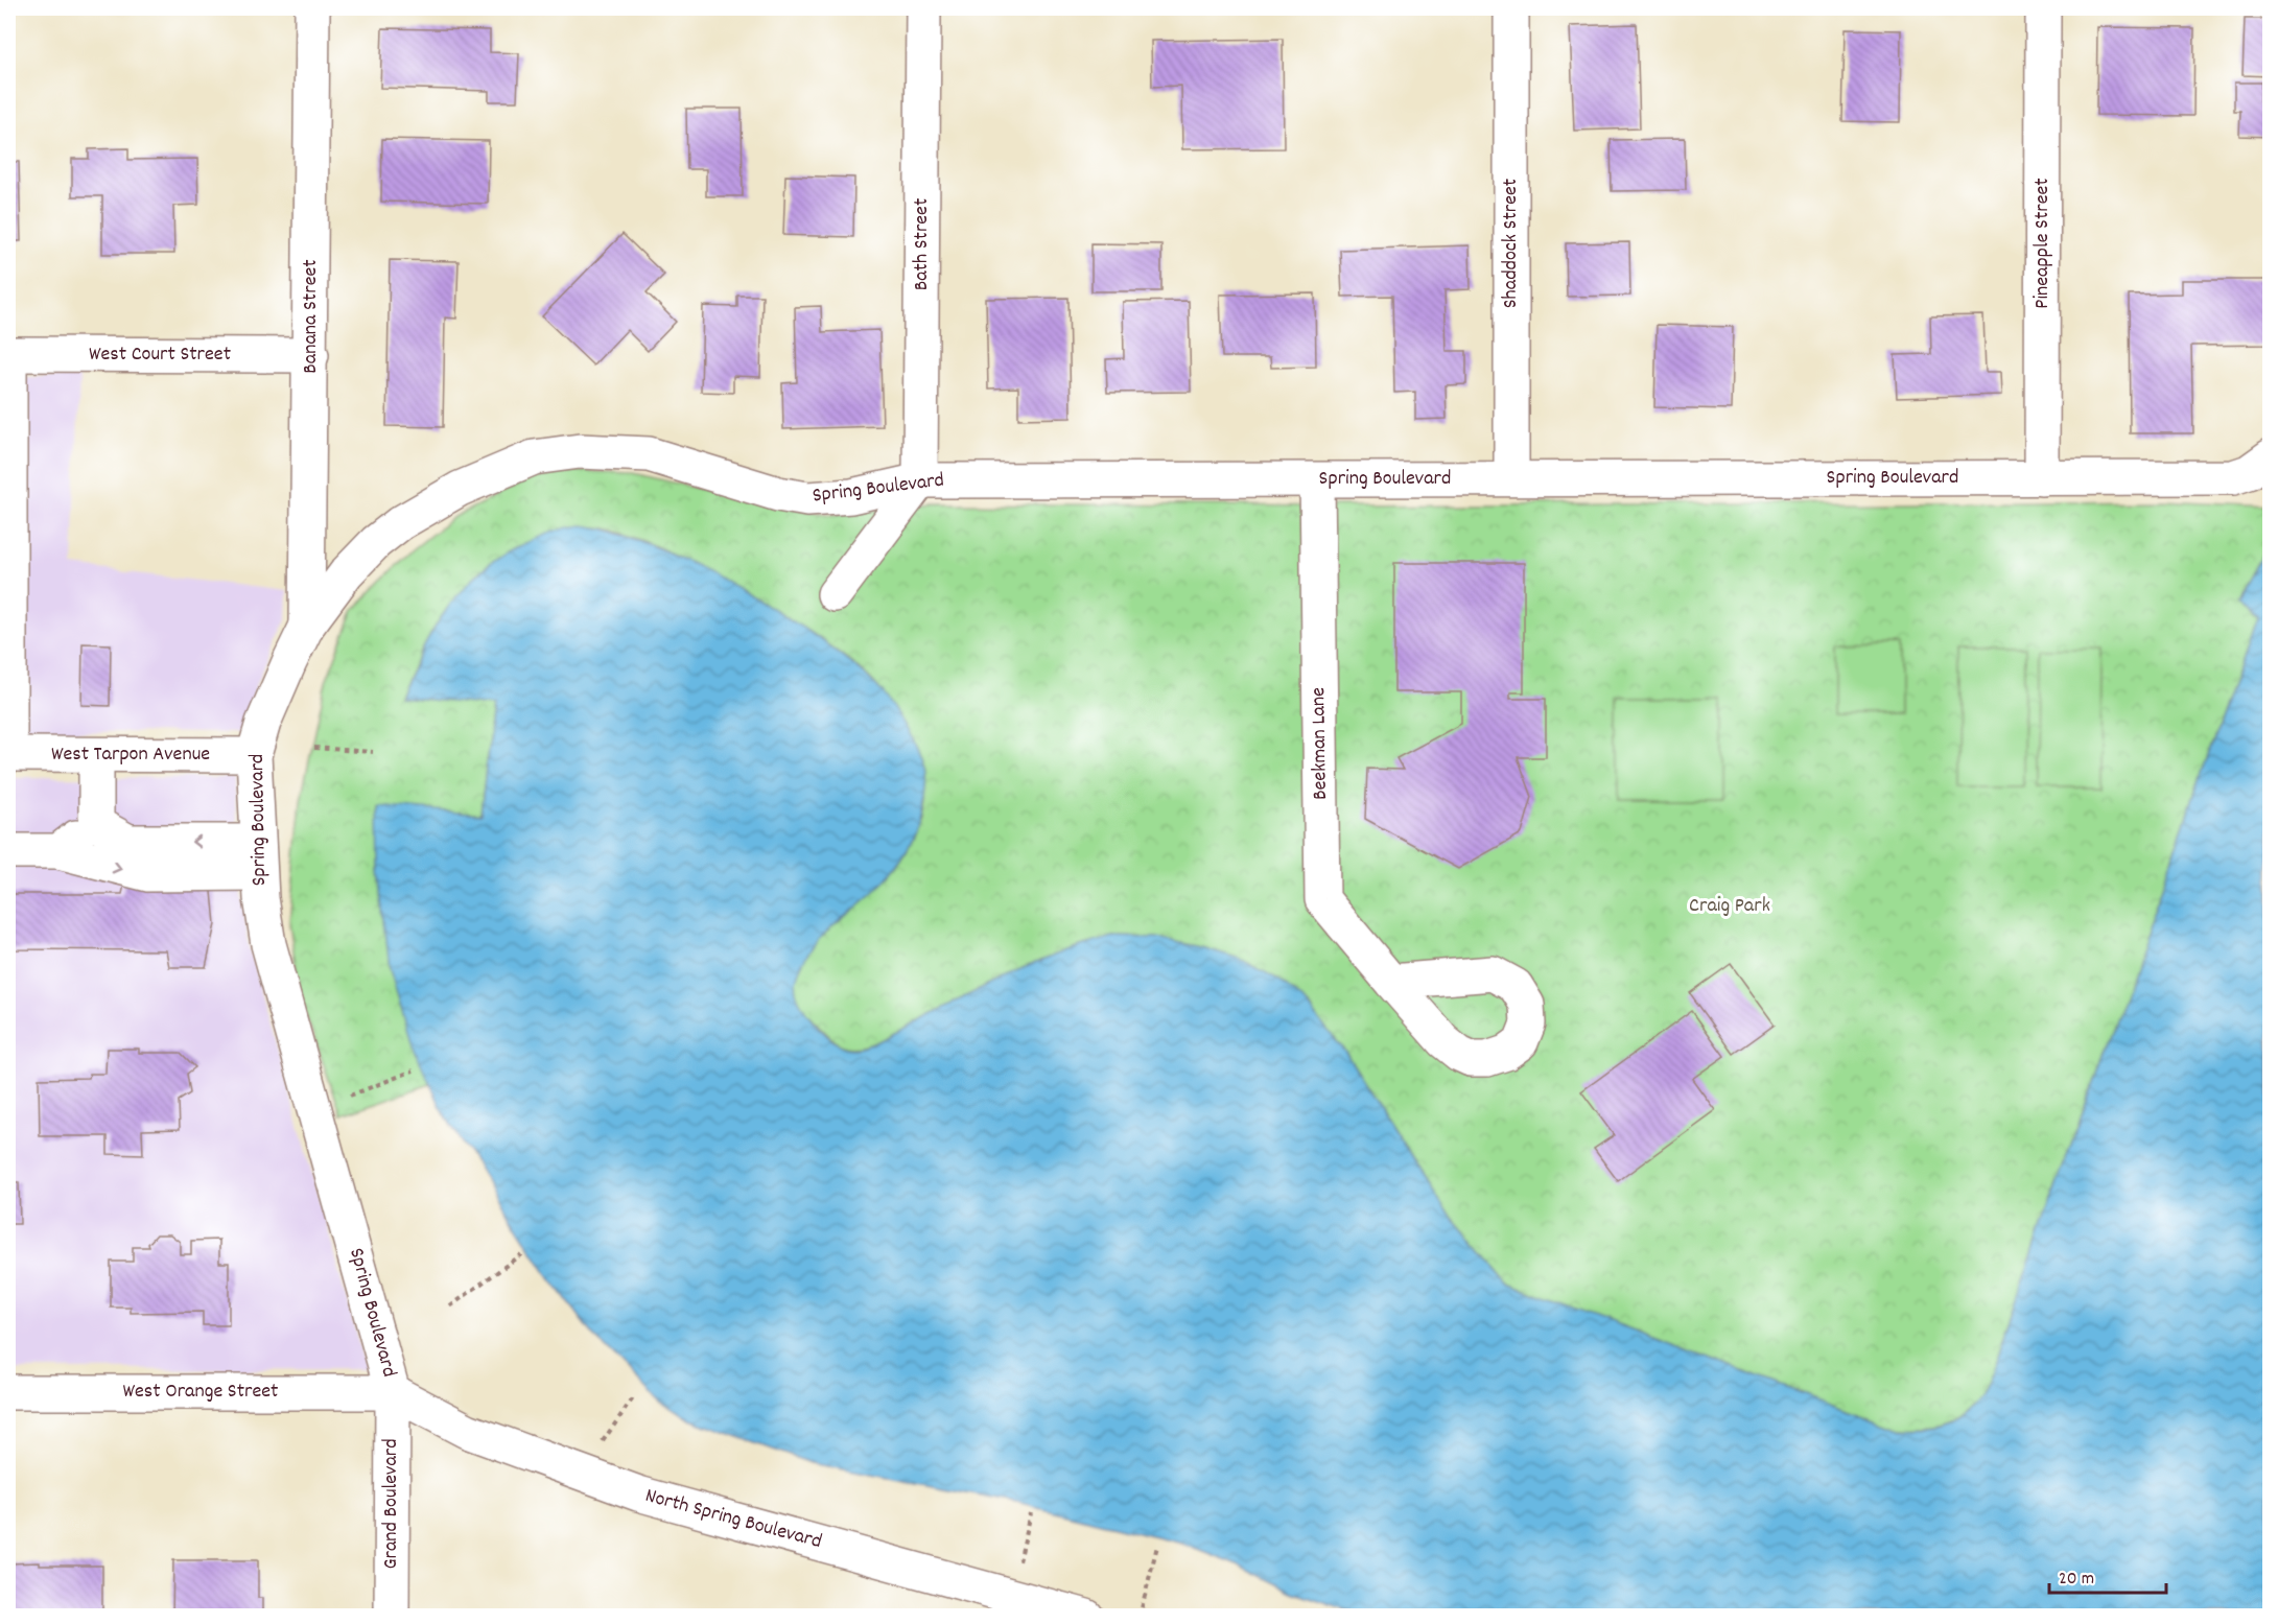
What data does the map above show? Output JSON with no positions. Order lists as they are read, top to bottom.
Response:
{
  "streets": {
    "street": [
      "Shaddock Street",
      "Pineapple Street",
      "Bath Street",
      "Banana Street",
      "West Court Street",
      "Spring Boulevard",
      "Beekman Lane",
      "West Tarpon Avenue",
      "West Orange Street",
      "Grand Boulevard",
      "North Spring Boulevard"
    ]
  },
  "crossings": [
    ["Shaddock Street", "Spring Boulevard"],
    ["Pineapple Street", "Spring Boulevard"],
    ["Bath Street", "Spring Boulevard"],
    ["Banana Street", "West Court Street"],
    ["Banana Street", "Spring Boulevard"],
    ["Spring Boulevard", "Beekman Lane"],
    ["Spring Boulevard", "West Tarpon Avenue"],
    ["Spring Boulevard", "West Orange Street"],
    ["Spring Boulevard", "Grand Boulevard"],
    ["Spring Boulevard", "North Spring Boulevard"],
    ["West Orange Street", "Grand Boulevard"],
    ["West Orange Street", "North Spring Boulevard"],
    ["Grand Boulevard", "North Spring Boulevard"]
  ],
  "parks": ["Craig Park"],
  "scale_bar": "20 m"
}
